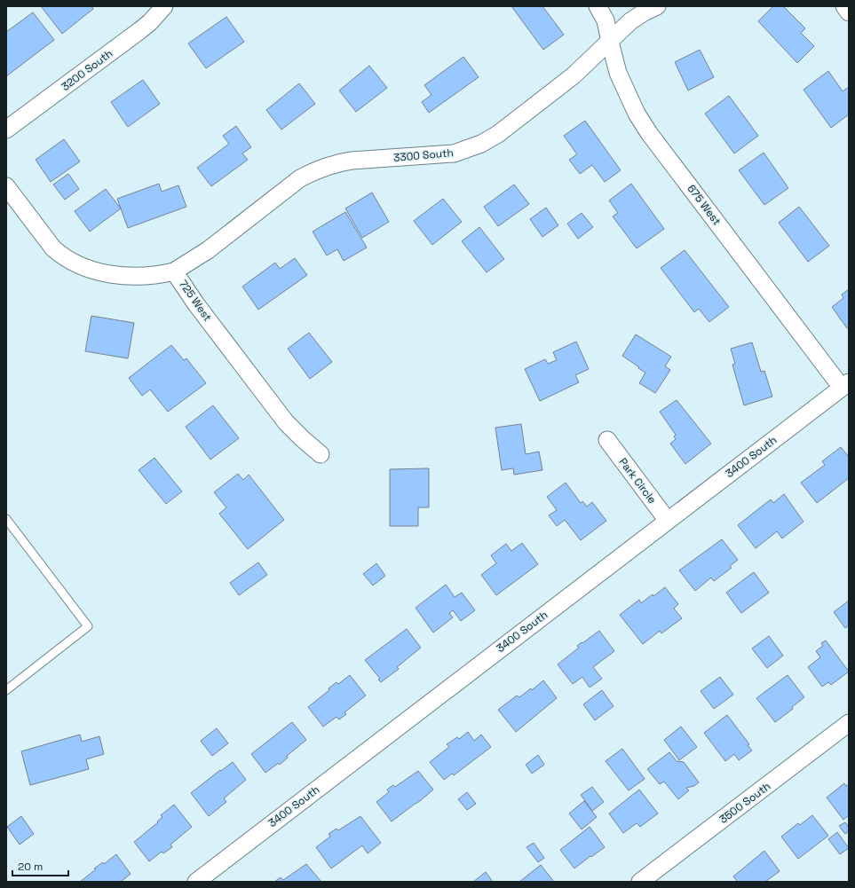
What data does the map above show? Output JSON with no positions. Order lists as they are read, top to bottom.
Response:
{
  "streets": {
    "street": [
      "3200 South",
      "3300 South",
      "675 West",
      "725 West",
      "3400 South",
      "Park Circle",
      "3500 South"
    ]
  },
  "crossings": [
    ["3300 South", "675 West"],
    ["3300 South", "725 West"],
    ["675 West", "3400 South"],
    ["3400 South", "Park Circle"]
  ],
  "scale_bar": "20 m"
}
